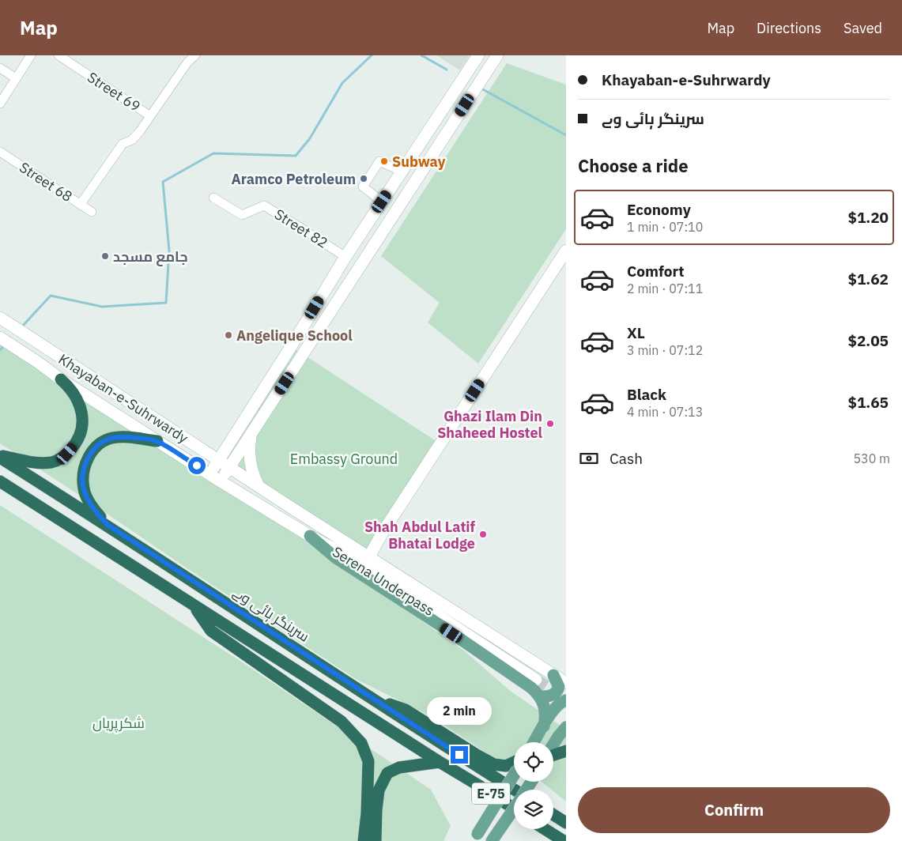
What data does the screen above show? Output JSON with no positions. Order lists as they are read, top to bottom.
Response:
{
  "streets": {
    "highway": ["سرینگر ہائی وے", "E-75"],
    "main road": ["Khayaban-e-Suhrwardy", "Serena Underpass"],
    "street": ["Street 69", "Street 68", "Street 82"]
  },
  "crossings": [
    ["Khayaban-e-Suhrwardy", "Serena Underpass"]
  ],
  "parks": ["Embassy Ground", "شکرپریاں"],
  "places": [
    "Subway",
    "Aramco Petroleum",
    "جامع مسجد",
    "Angelique School",
    "Ghazi Ilam Din Shaheed Hostel",
    "Shah Abdul Latif Bhatai Lodge"
  ],
  "page": {
    "header": "Map",
    "nav": ["Map", "Directions", "Saved"],
    "banner": ["Khayaban-e-Suhrwardy", "سرینگر ہائی وے"],
    "heading": "Choose a ride",
    "list": [
      {
        "name": "Economy",
        "note": "1 min · 07:10",
        "value": "$1.20"
      },
      {
        "name": "Comfort",
        "note": "2 min · 07:11",
        "value": "$1.62"
      },
      {
        "name": "XL",
        "note": "3 min · 07:12",
        "value": "$2.05"
      },
      {
        "name": "Black",
        "note": "4 min · 07:13",
        "value": "$1.65"
      }
    ],
    "pay": ["Cash", "530 m"],
    "bubble": "2 min",
    "buttons": "Confirm"
  }
}
